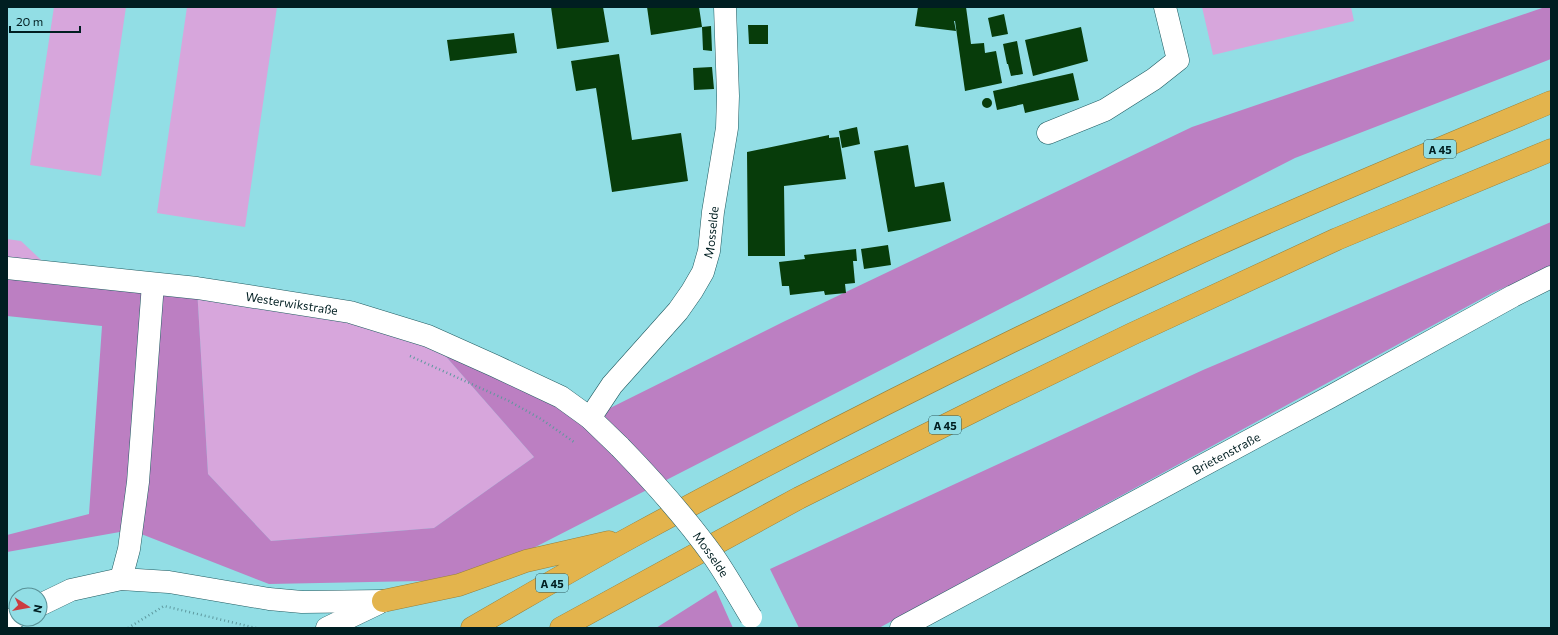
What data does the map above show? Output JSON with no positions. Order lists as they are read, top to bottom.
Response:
{
  "streets": {
    "highway": ["A 45"],
    "street": ["Mosselde", "Westerwikstraße", "Brietenstraße"]
  },
  "crossings": [
    ["Mosselde", "Westerwikstraße"]
  ],
  "scale_bar": "20 m",
  "north": "right"
}
